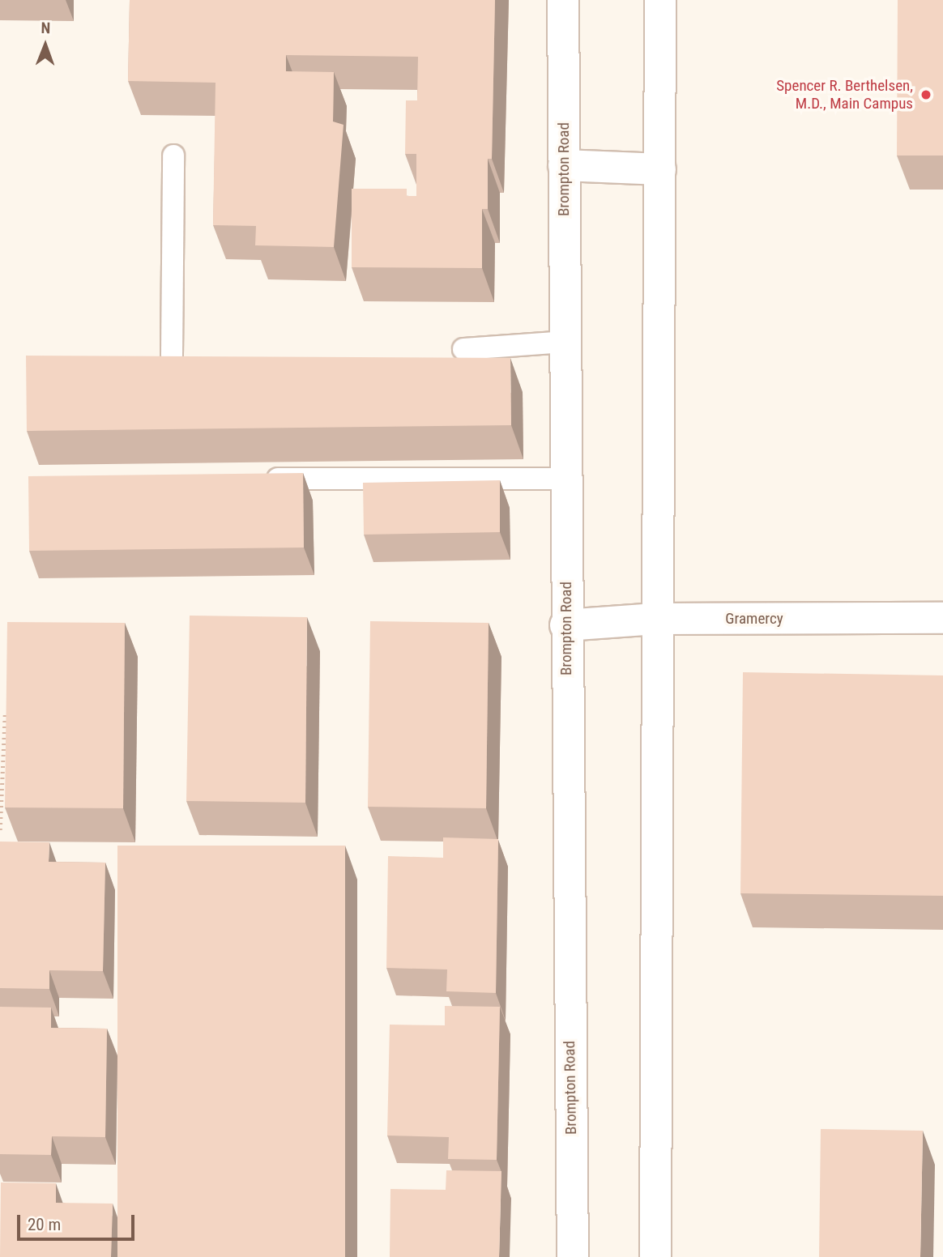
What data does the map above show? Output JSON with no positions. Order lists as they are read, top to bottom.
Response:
{
  "streets": {
    "street": ["Brompton Road", "Gramercy"]
  },
  "crossings": [
    ["Brompton Road", "Gramercy"]
  ],
  "places": ["Spencer R. Berthelsen, M.D., Main Campus"],
  "scale_bar": "20 m",
  "north": "top"
}
